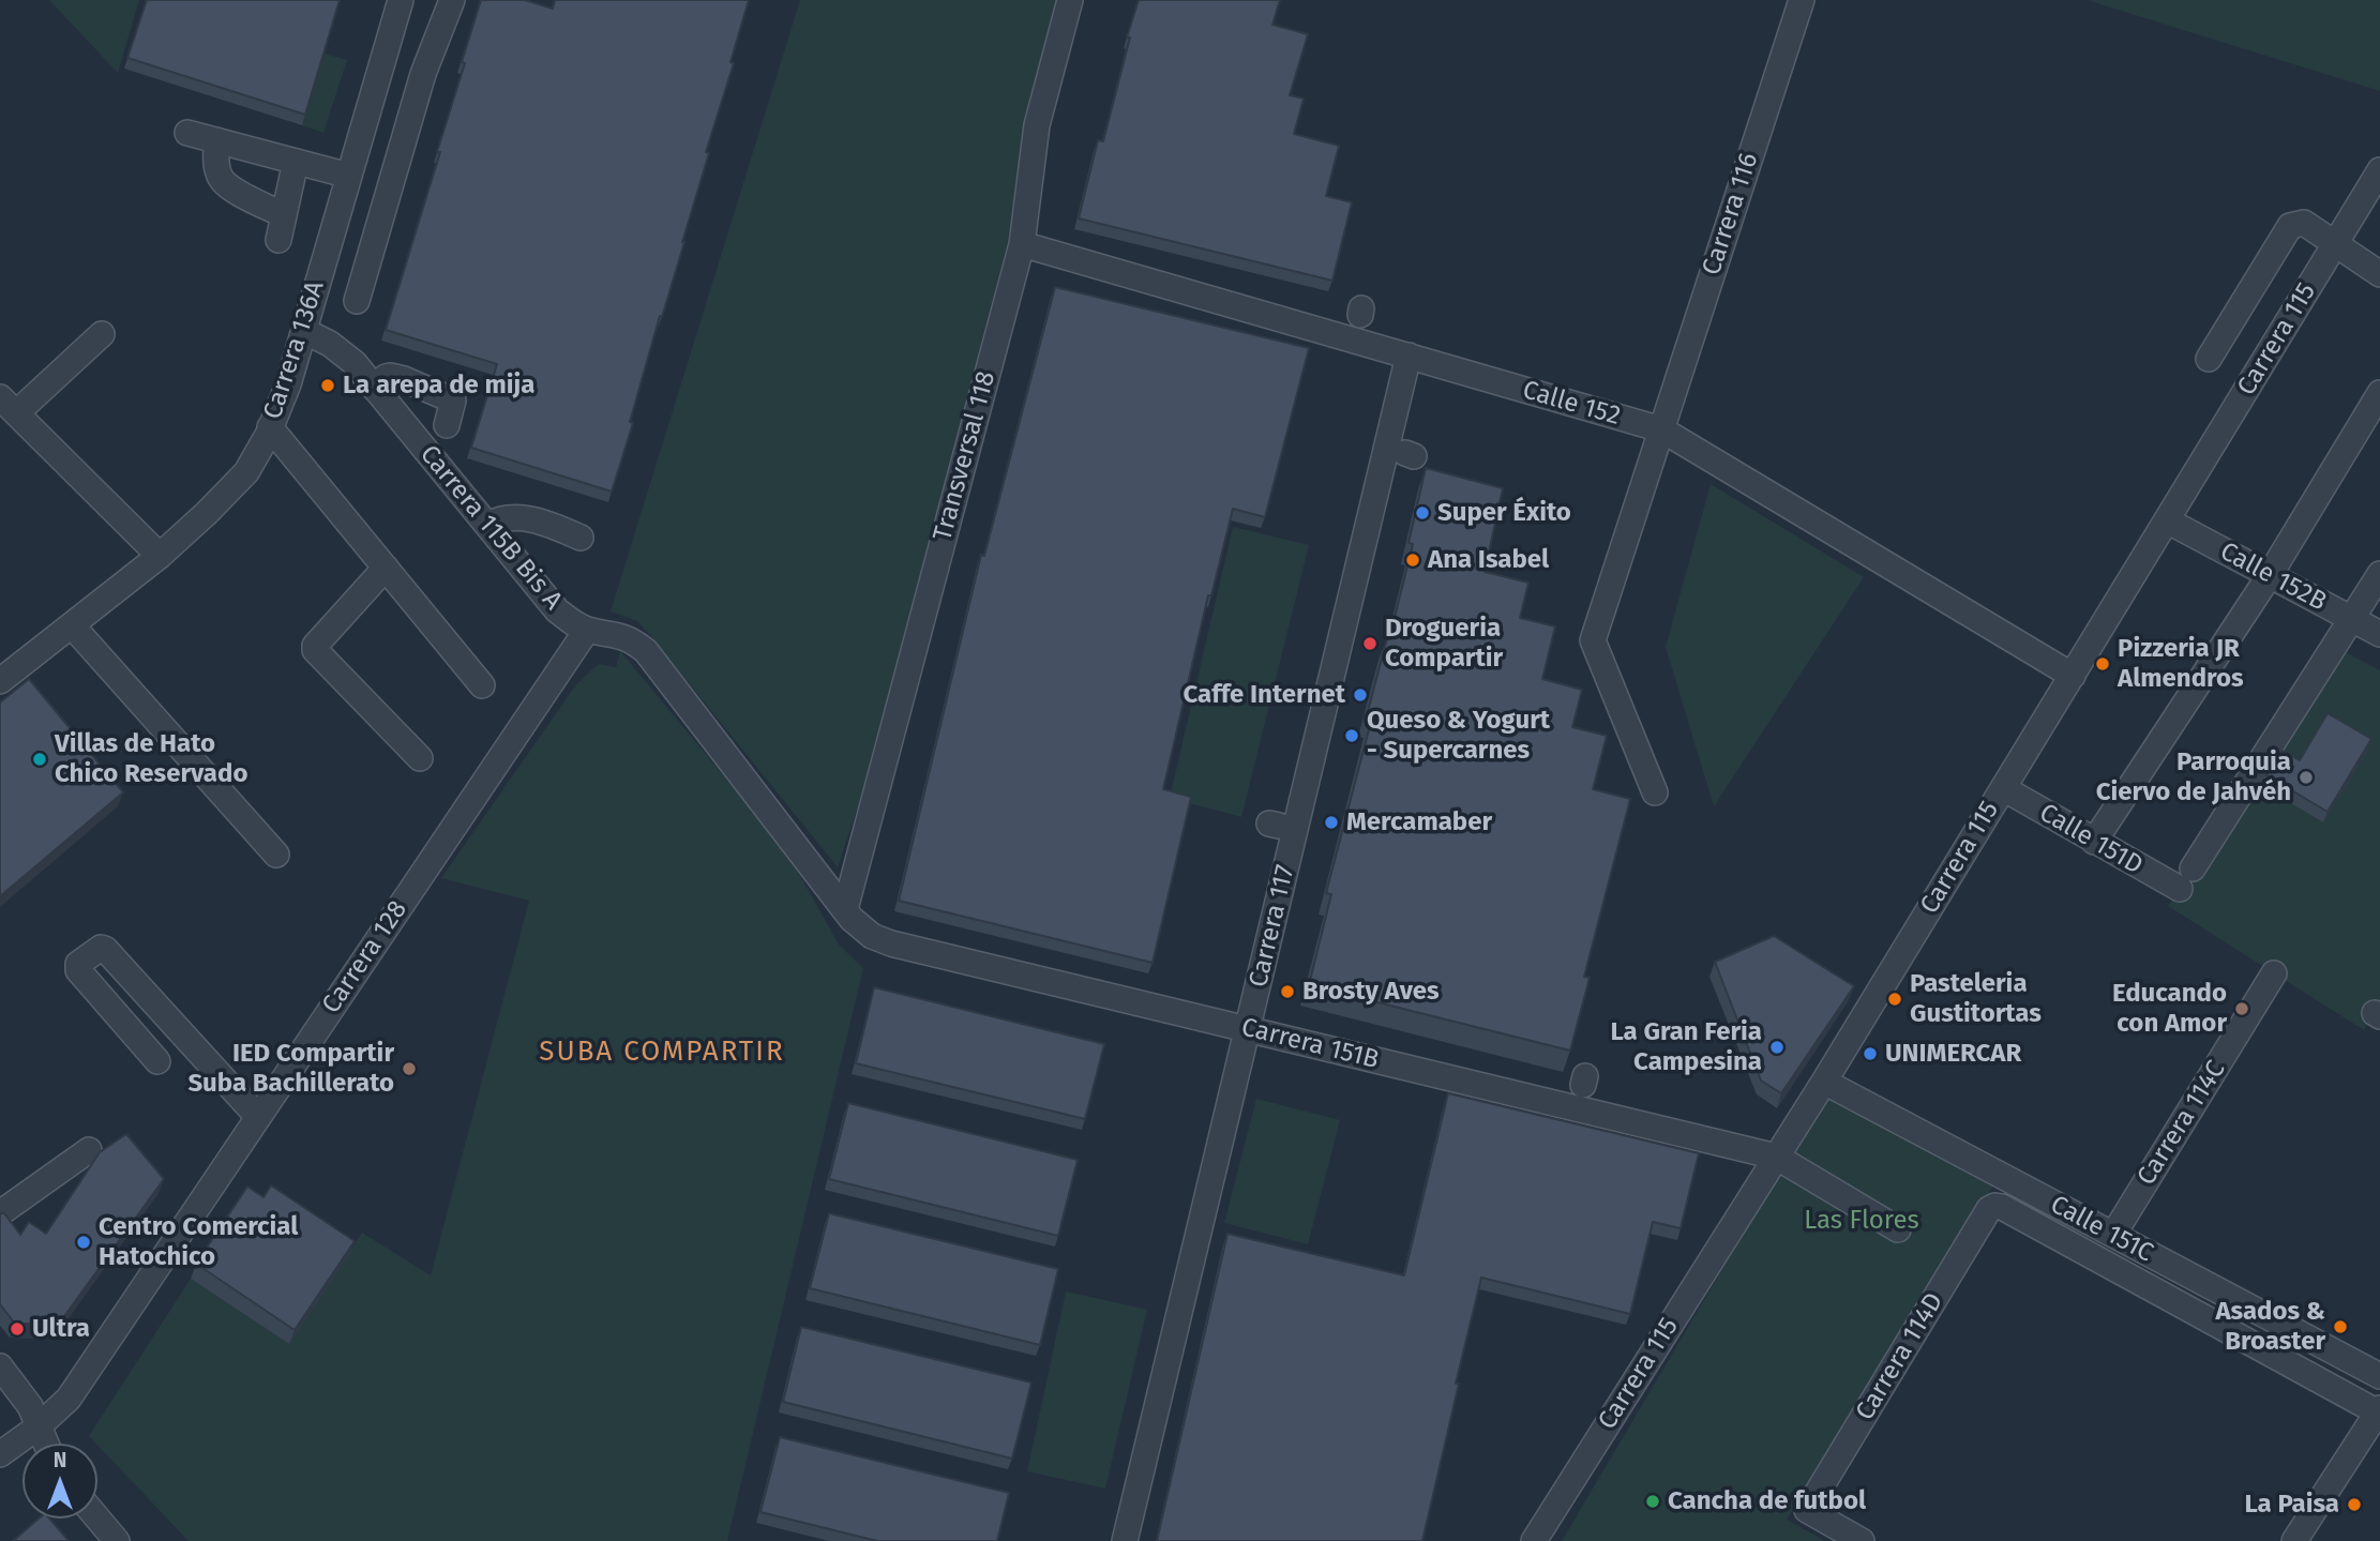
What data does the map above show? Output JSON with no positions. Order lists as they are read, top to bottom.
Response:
{
  "streets": {
    "street": [
      "Carrera 116",
      "Carrera 115",
      "Carrera 136A",
      "Calle 152",
      "Transversal 118",
      "Carrera 115B Bis A",
      "Calle 152B",
      "Calle 151D",
      "Carrera 117",
      "Carrera 128",
      "Carrera 151B",
      "Carrera 114C",
      "Calle 151C",
      "Carrera 114D"
    ]
  },
  "crossings": [
    ["Carrera 116", "Calle 152"],
    ["Carrera 115", "Calle 152"],
    ["Carrera 115", "Calle 152B"],
    ["Carrera 115", "Calle 151D"],
    ["Carrera 115", "Carrera 151B"],
    ["Carrera 115", "Calle 151C"],
    ["Carrera 136A", "Carrera 115B Bis A"],
    ["Calle 152", "Transversal 118"],
    ["Calle 152", "Carrera 117"],
    ["Transversal 118", "Carrera 115B Bis A"],
    ["Transversal 118", "Carrera 151B"],
    ["Carrera 115B Bis A", "Carrera 128"],
    ["Carrera 115B Bis A", "Carrera 151B"],
    ["Calle 152B", "Calle 151D"],
    ["Carrera 117", "Carrera 151B"],
    ["Carrera 114C", "Calle 151C"],
    ["Calle 151C", "Carrera 114D"]
  ],
  "districts": ["SUBA COMPARTIR"],
  "parks": ["Las Flores"],
  "places": [
    "La arepa de mija",
    "Super Éxito",
    "Ana Isabel",
    "Drogueria Compartir",
    "Pizzeria JR Almendros",
    "Caffe Internet",
    "Queso & Yogurt - Supercarnes",
    "Villas de Hato Chico Reservado",
    "Parroquia Ciervo de Jahvéh",
    "Mercamaber",
    "Brosty Aves",
    "Pasteleria Gustitortas",
    "Educando con Amor",
    "La Gran Feria Campesina",
    "UNIMERCAR",
    "IED Compartir Suba Bachillerato",
    "Centro Comercial Hatochico",
    "Asados & Broaster",
    "Ultra",
    "Cancha de futbol",
    "La Paisa"
  ],
  "north": "top"
}
